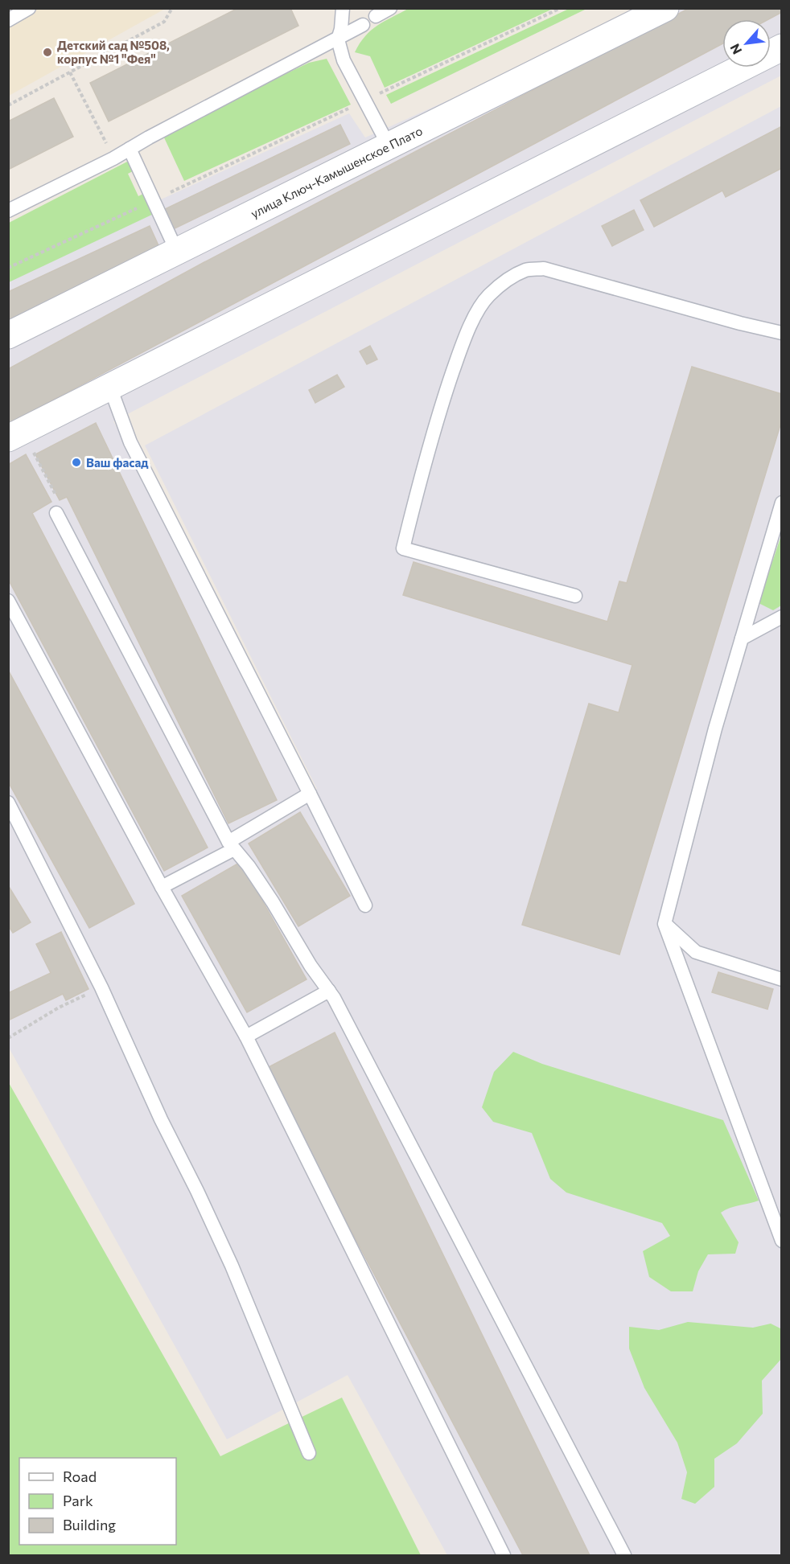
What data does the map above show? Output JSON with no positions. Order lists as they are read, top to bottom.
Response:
{
  "streets": {
    "street": ["улица Ключ-Камышенское Плато"]
  },
  "places": ["Детский сад №508, корпус №1 \"Фея\"", "Ваш фасад"],
  "legend": ["Road", "Park", "Building"],
  "north": "bottom left"
}
